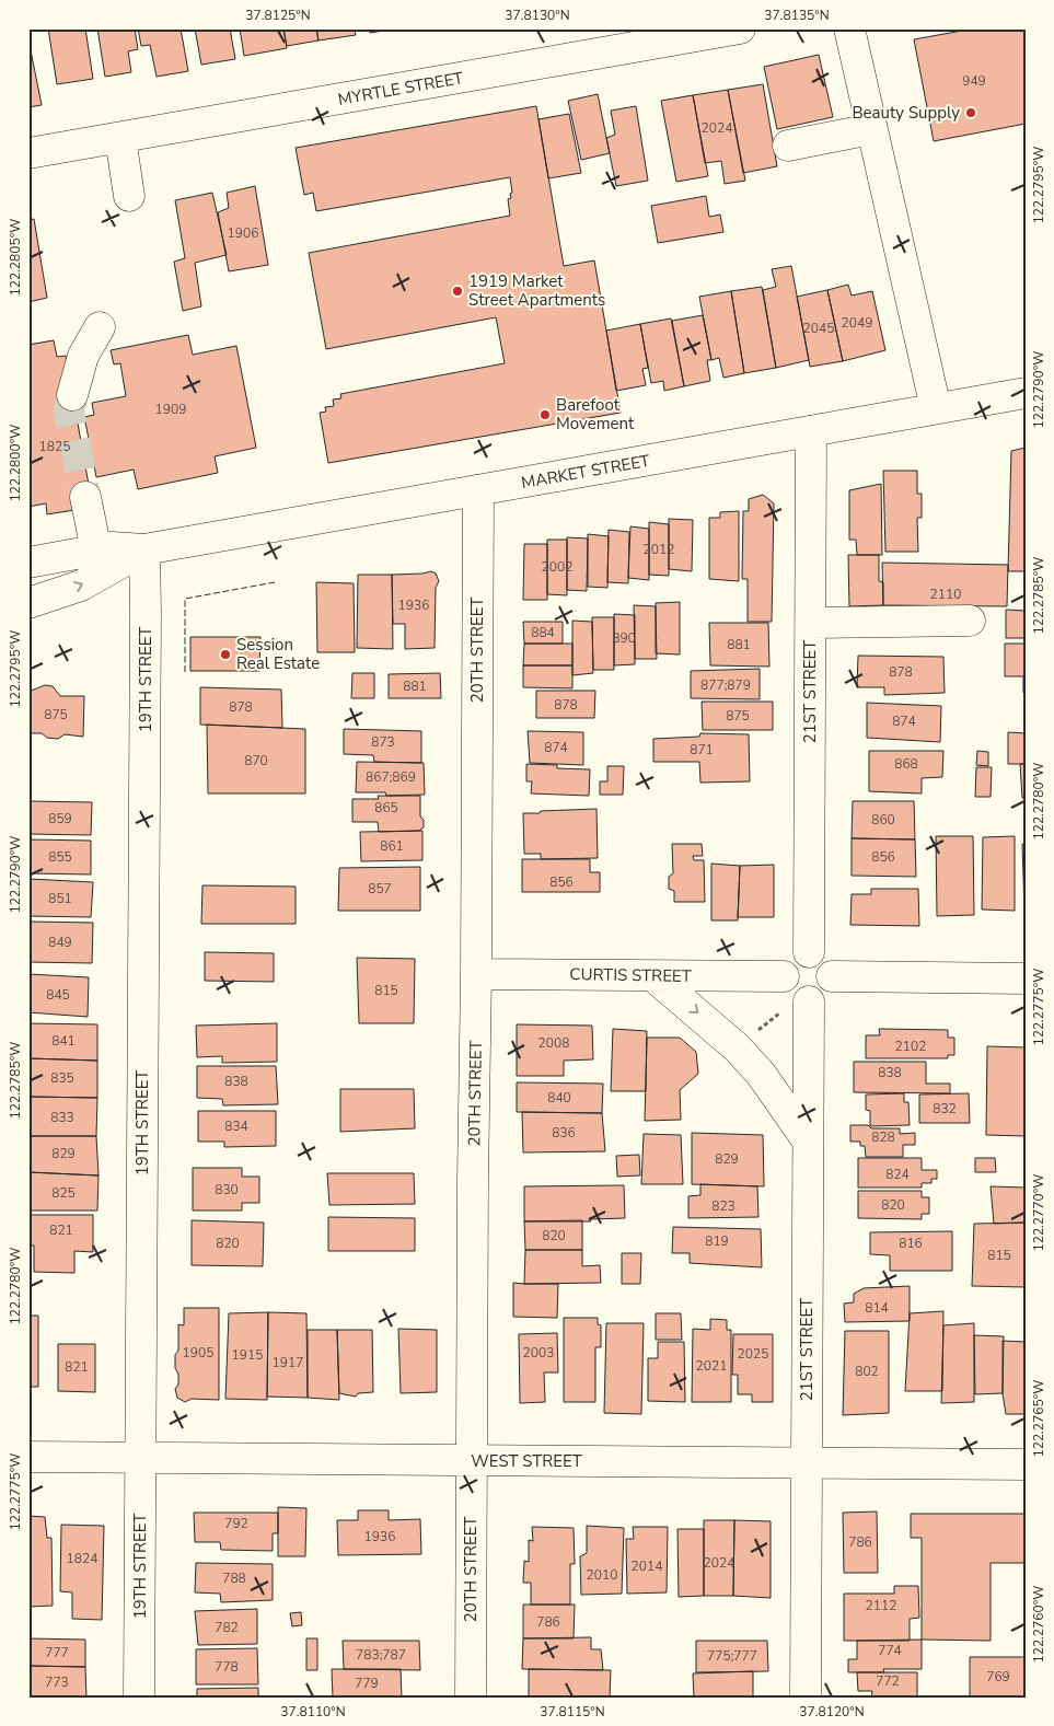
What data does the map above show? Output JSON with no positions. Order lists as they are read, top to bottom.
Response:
{
  "streets": {
    "street": [
      "MYRTLE STREET",
      "MARKET STREET",
      "20TH STREET",
      "19TH STREET",
      "21ST STREET",
      "CURTIS STREET",
      "WEST STREET"
    ]
  },
  "crossings": [
    ["MARKET STREET", "20TH STREET"],
    ["MARKET STREET", "19TH STREET"],
    ["MARKET STREET", "21ST STREET"],
    ["20TH STREET", "CURTIS STREET"],
    ["20TH STREET", "WEST STREET"],
    ["19TH STREET", "WEST STREET"],
    ["21ST STREET", "CURTIS STREET"],
    ["21ST STREET", "WEST STREET"]
  ],
  "places": [
    "Beauty Supply",
    "1919 Market Street Apartments",
    "Barefoot Movement",
    "Session Real Estate"
  ],
  "house_numbers": [
    "949",
    "2024",
    "1906",
    "2049",
    "2045",
    "1909",
    "1825",
    "2012",
    "2002",
    "2110",
    "1936",
    "884",
    "890",
    "881",
    "878",
    "877;879",
    "881",
    "878",
    "878",
    "875",
    "875",
    "874",
    "873",
    "874",
    "871",
    "870",
    "868",
    "867;869",
    "865",
    "859",
    "860",
    "861",
    "855",
    "856",
    "856",
    "857",
    "851",
    "849",
    "815",
    "845",
    "841",
    "2008",
    "2102",
    "838",
    "835",
    "838",
    "840",
    "832",
    "833",
    "834",
    "836",
    "828",
    "829",
    "829",
    "824",
    "830",
    "825",
    "820",
    "823",
    "821",
    "820",
    "819",
    "820",
    "816",
    "815",
    "814",
    "1905",
    "2003",
    "2025",
    "1915",
    "1917",
    "2021",
    "821",
    "802",
    "792",
    "1936",
    "786",
    "1824",
    "2024",
    "2014",
    "2010",
    "788",
    "2112",
    "786",
    "782",
    "774",
    "777",
    "783;787",
    "775;777",
    "778",
    "769",
    "772",
    "773",
    "779"
  ],
  "coordinates": [
    "37.8125°N",
    "37.8130°N",
    "37.8135°N",
    "122.2795°W",
    "122.2805°W",
    "122.2790°W",
    "122.2800°W",
    "122.2785°W",
    "122.2780°W",
    "122.2775°W",
    "122.2770°W",
    "122.2765°W",
    "122.2760°W",
    "37.8110°N",
    "37.8115°N",
    "37.8120°N"
  ]
}
